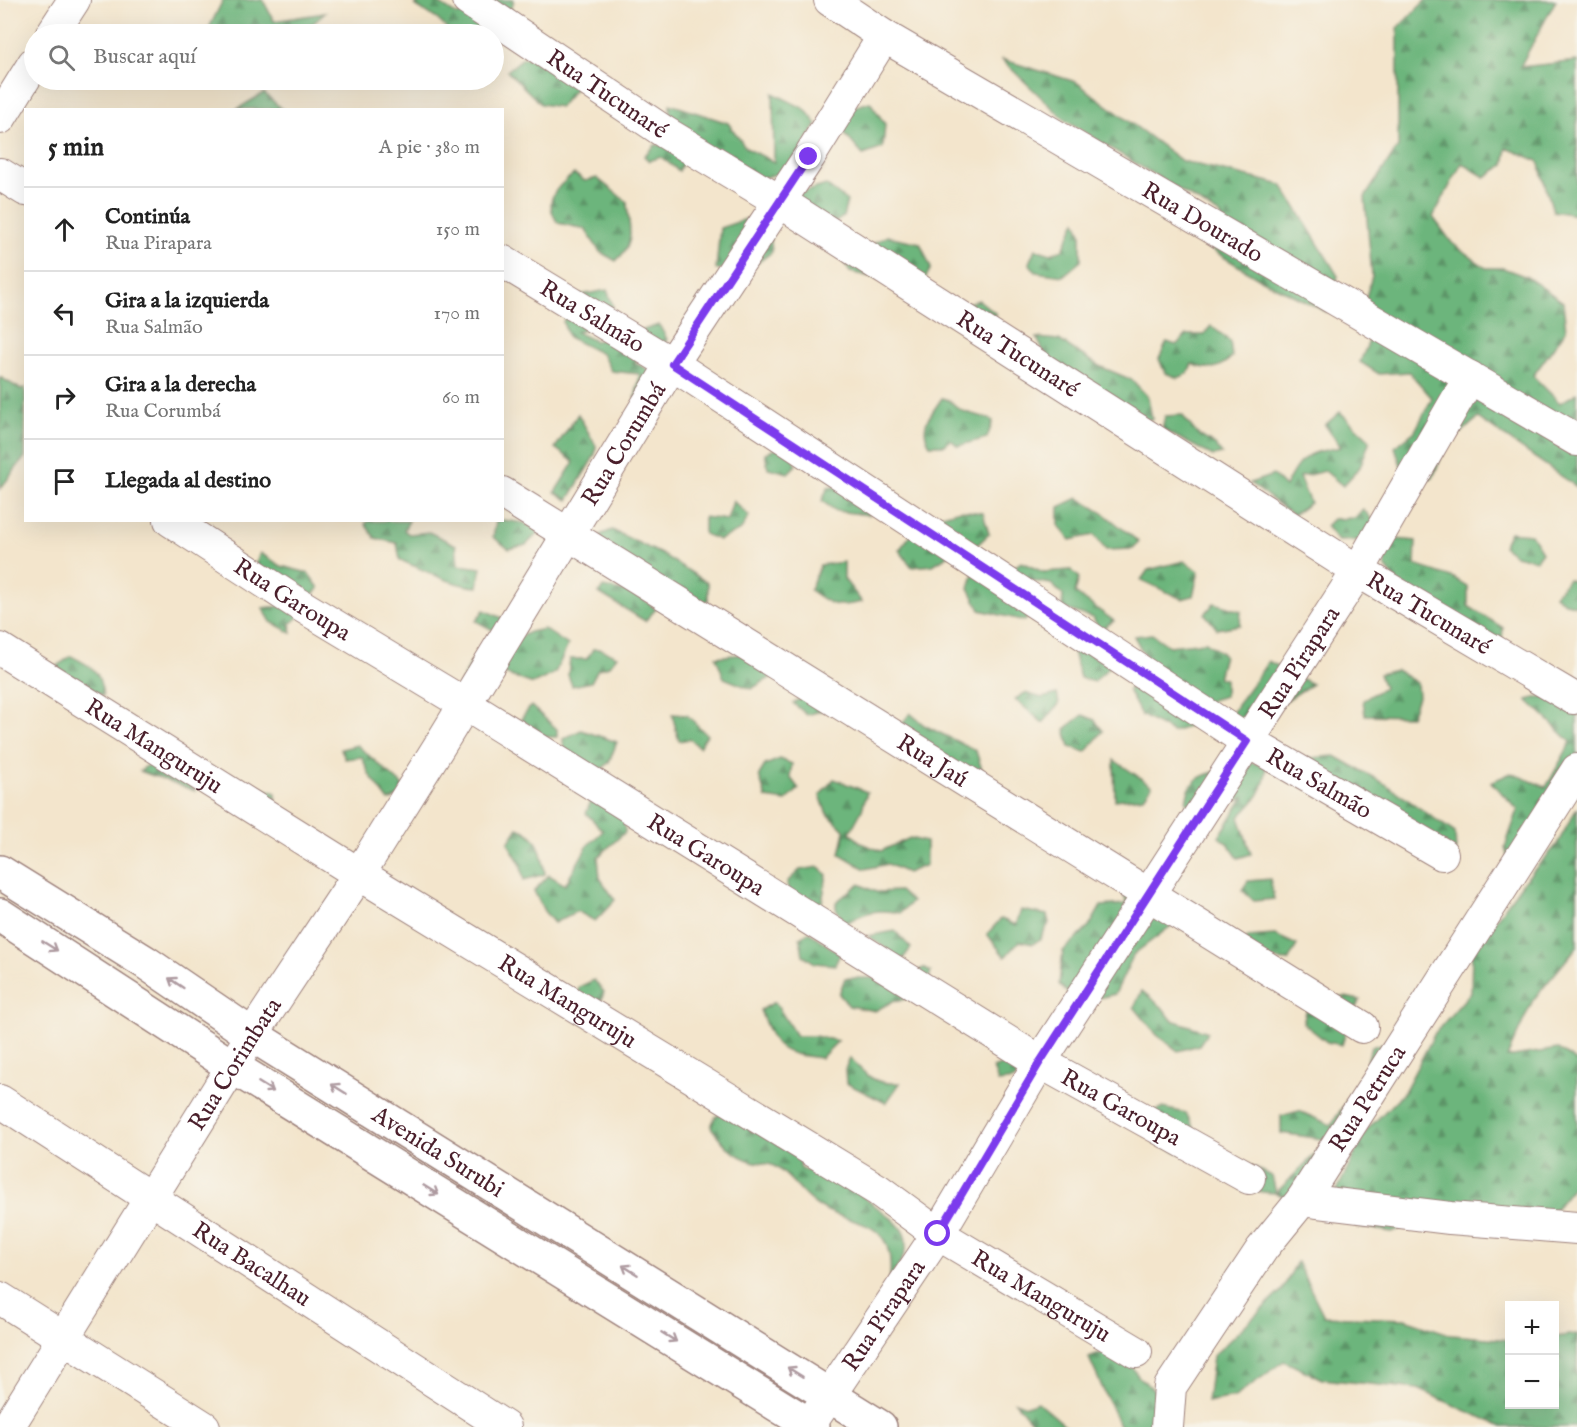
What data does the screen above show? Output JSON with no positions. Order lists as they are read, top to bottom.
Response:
{
  "streets": {
    "street": [
      "Rua Tucunaré",
      "Rua Dourado",
      "Rua Salmão",
      "Rua Corumbá",
      "Rua Garoupa",
      "Rua Pirapara",
      "Rua Manguruju",
      "Rua Jaú",
      "Rua Corimbata",
      "Rua Petruca",
      "Avenida Surubi",
      "Rua Bacalhau"
    ]
  },
  "crossings": [
    ["Rua Tucunaré", "Rua Corumbá"],
    ["Rua Tucunaré", "Rua Pirapara"],
    ["Rua Dourado", "Rua Corumbá"],
    ["Rua Dourado", "Rua Pirapara"],
    ["Rua Salmão", "Rua Corumbá"],
    ["Rua Salmão", "Rua Pirapara"],
    ["Rua Corumbá", "Rua Garoupa"],
    ["Rua Corumbá", "Rua Jaú"],
    ["Rua Corumbá", "Rua Corimbata"],
    ["Rua Garoupa", "Rua Pirapara"],
    ["Rua Garoupa", "Rua Corimbata"],
    ["Rua Pirapara", "Rua Manguruju"],
    ["Rua Pirapara", "Rua Jaú"],
    ["Rua Pirapara", "Avenida Surubi"],
    ["Rua Manguruju", "Rua Corimbata"],
    ["Rua Corimbata", "Avenida Surubi"],
    ["Rua Corimbata", "Rua Bacalhau"]
  ],
  "page": {
    "search": "Buscar aquí",
    "heading": ["5 min", "A pie · 380 m"],
    "list": [
      ["Continúa", "Rua Pirapara", "150 m"],
      ["Gira a la izquierda", "Rua Salmão", "170 m"],
      ["Gira a la derecha", "Rua Corumbá", "60 m"],
      "Llegada al destino"
    ],
    "map_buttons": ["+", "−"]
  }
}
